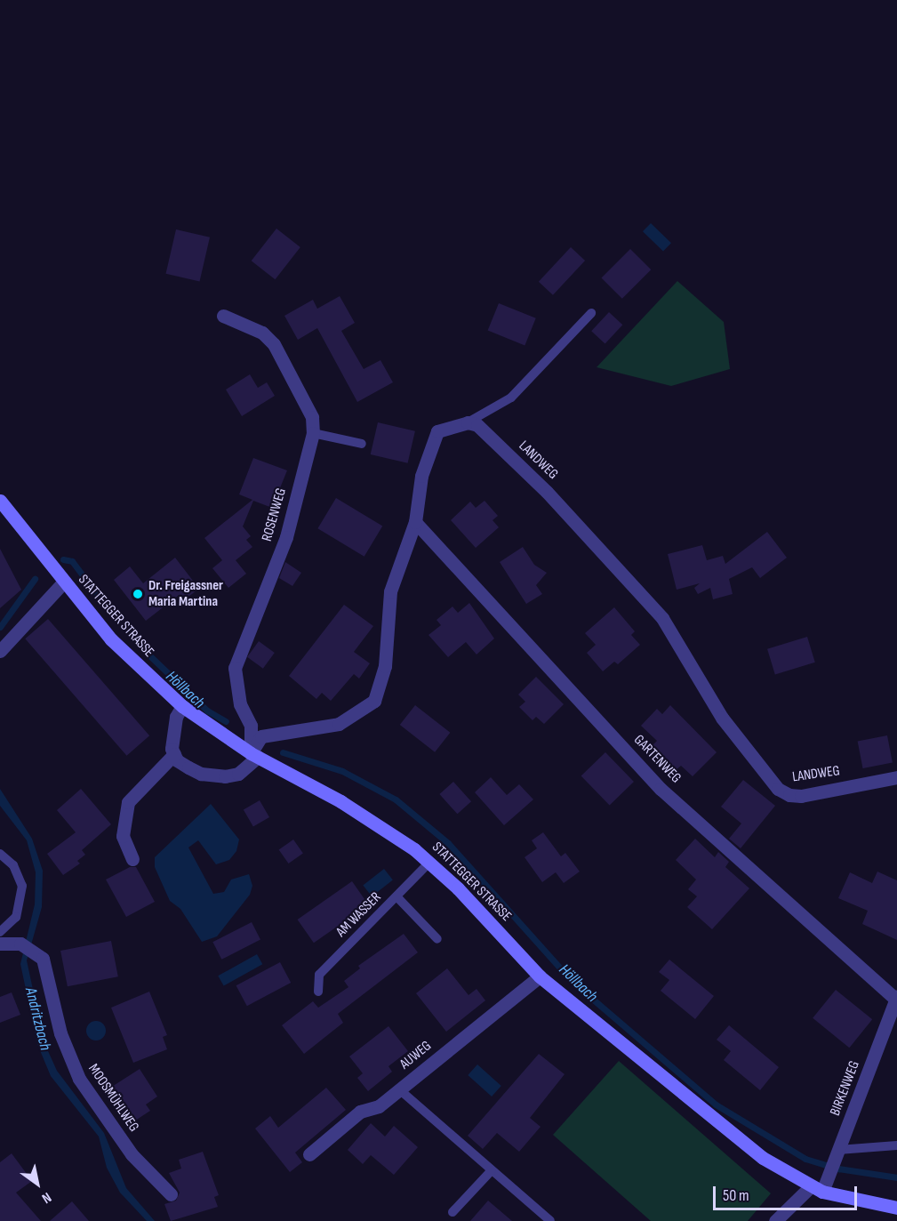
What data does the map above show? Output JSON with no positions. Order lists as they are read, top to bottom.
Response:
{
  "streets": {
    "main road": ["STATTEGGER STRASSE"],
    "street": [
      "LANDWEG",
      "ROSENWEG",
      "GARTENWEG",
      "AUWEG",
      "BIRKENWEG",
      "MOOSMÜHLWEG"
    ],
    "lane": ["AM WASSER"]
  },
  "crossings": [
    ["ROSENWEG", "STATTEGGER STRASSE"],
    ["STATTEGGER STRASSE", "AM WASSER"],
    ["STATTEGGER STRASSE", "AUWEG"],
    ["STATTEGGER STRASSE", "BIRKENWEG"],
    ["GARTENWEG", "BIRKENWEG"]
  ],
  "water": ["Höllbach", "Andritzbach"],
  "places": ["Dr. Freigassner Maria Martina"],
  "scale_bar": "50 m",
  "north": "bottom right"
}
